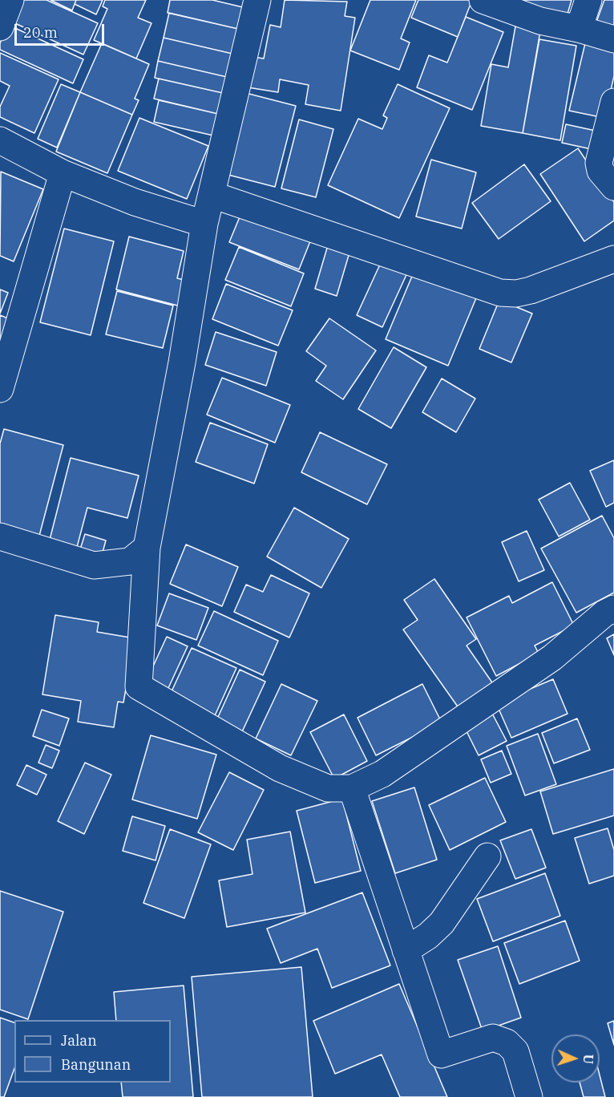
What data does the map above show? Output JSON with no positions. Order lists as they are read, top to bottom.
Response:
{
  "legend": ["Jalan", "Bangunan"],
  "scale_bar": "20 m",
  "north": "right"
}
